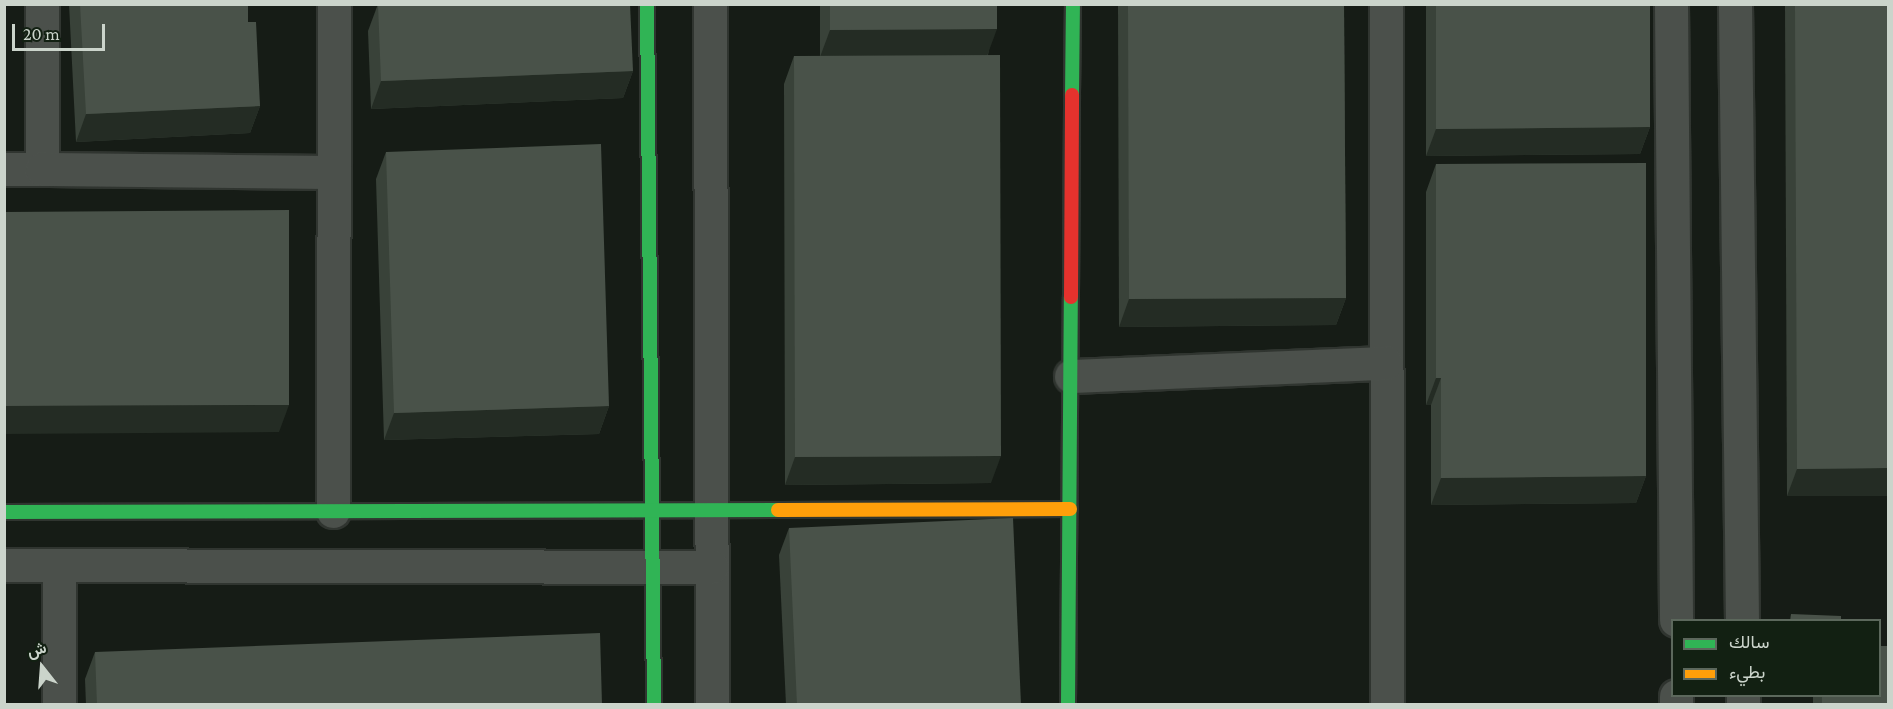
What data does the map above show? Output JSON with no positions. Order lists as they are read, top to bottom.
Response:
{
  "legend": ["سالك", "بطيء"],
  "scale_bar": "20 m",
  "north": "top"
}
